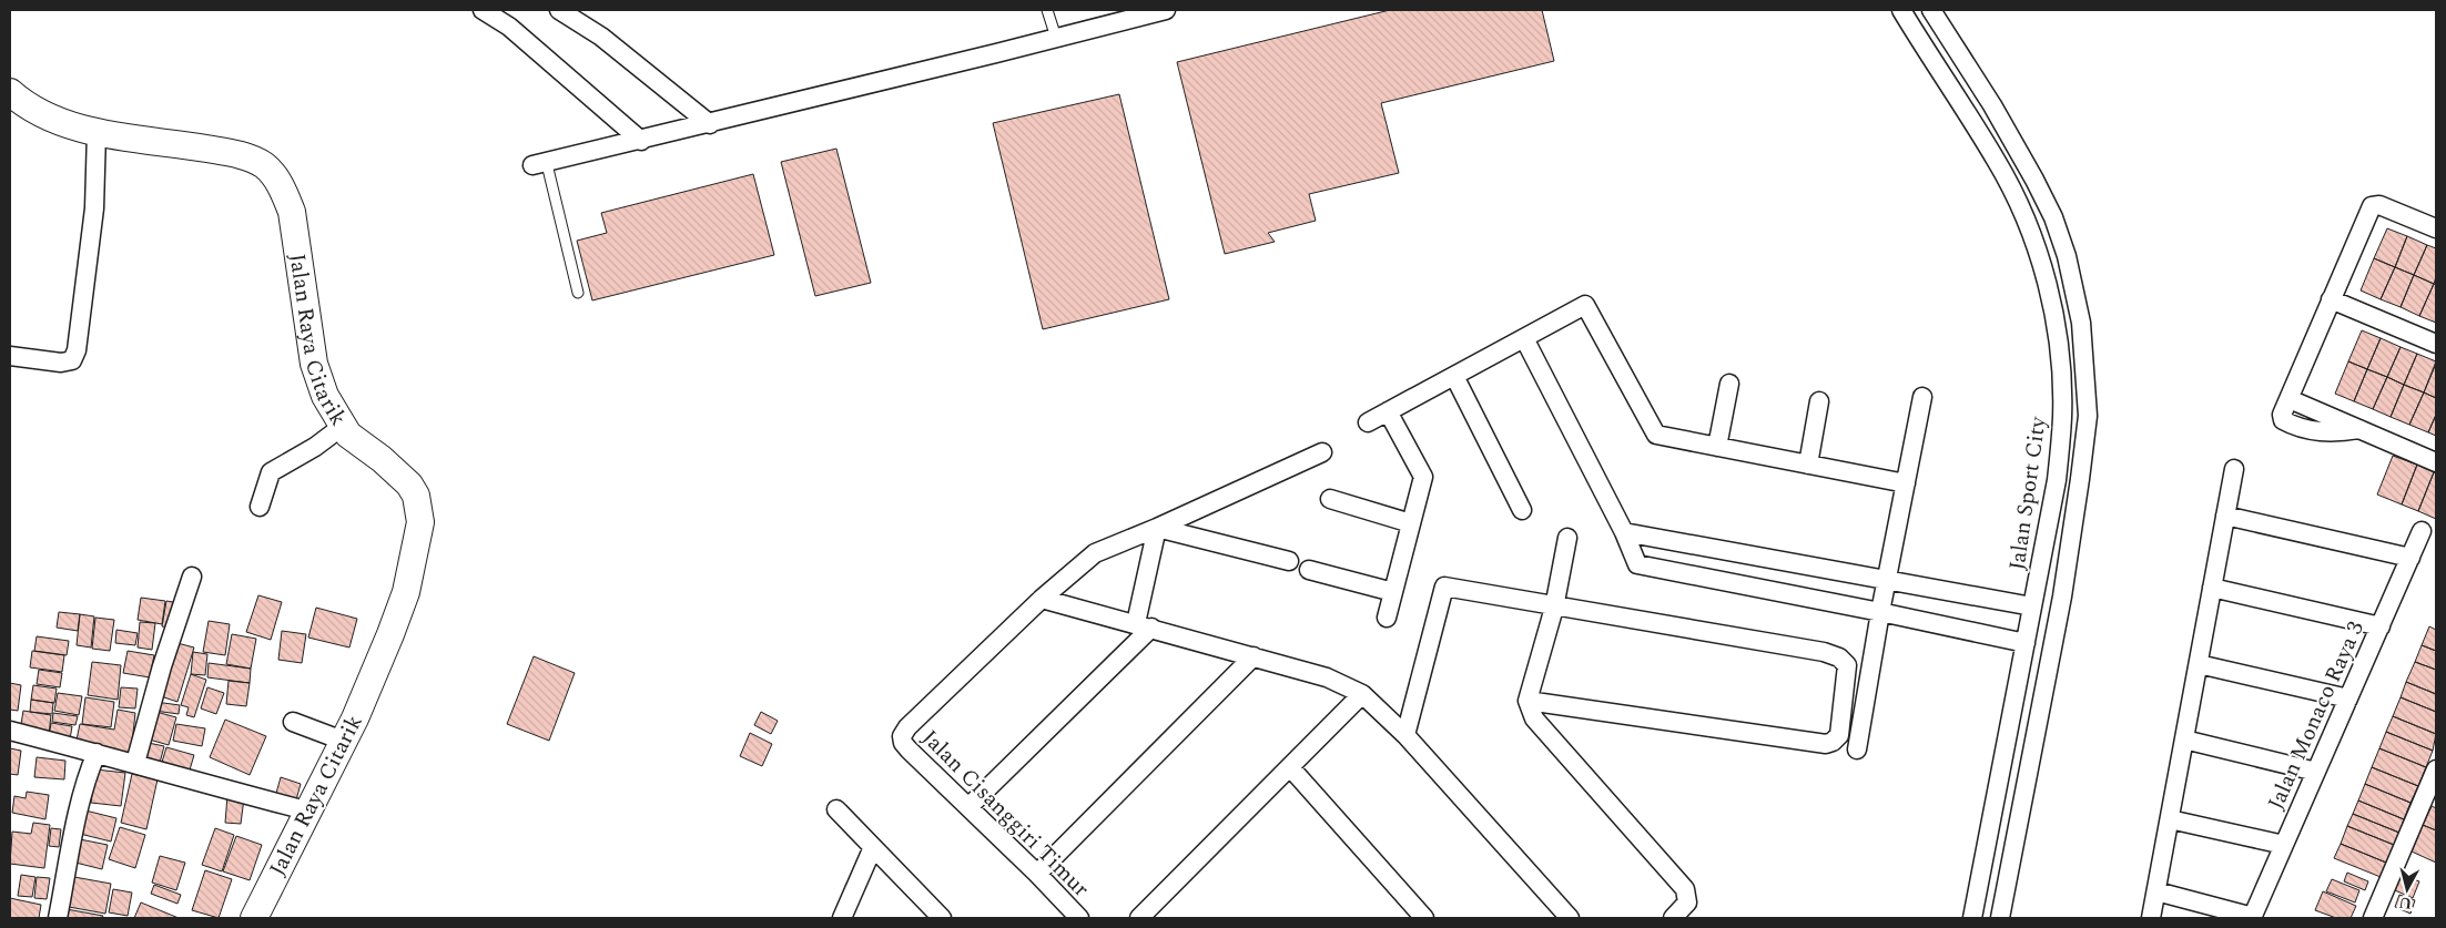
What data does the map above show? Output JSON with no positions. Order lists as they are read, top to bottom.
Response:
{
  "streets": {
    "street": [
      "Jalan Raya Citarik",
      "Jalan Sport City",
      "Jalan Monaco Raya 3",
      "Jalan Cisanggiri Timur"
    ]
  },
  "north": "bottom"
}
